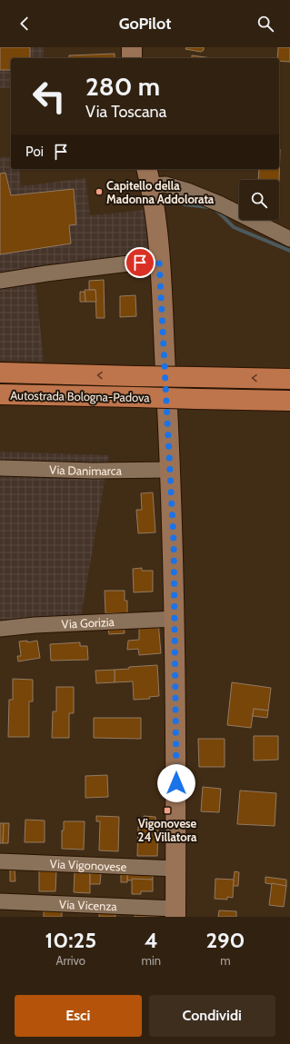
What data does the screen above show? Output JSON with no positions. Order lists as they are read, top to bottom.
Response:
{
  "streets": {
    "highway": ["Autostrada Bologna-Padova"],
    "street": [
      "Via Danimarca",
      "Via Gorizia",
      "Via Vigonovese",
      "Via Vicenza"
    ]
  },
  "places": {
    "other": ["Capitello della Madonna Addolorata"],
    "transit": ["Vigonovese 24 Villatora"]
  },
  "page": {
    "header": "GoPilot",
    "turn": ["280 m", "Via Toscana"],
    "then": "Poi",
    "eta": [
      "10:25",
      "Arrivo",
      "4",
      "min",
      "290",
      "m"
    ],
    "buttons": ["Esci", "Condividi"]
  }
}
